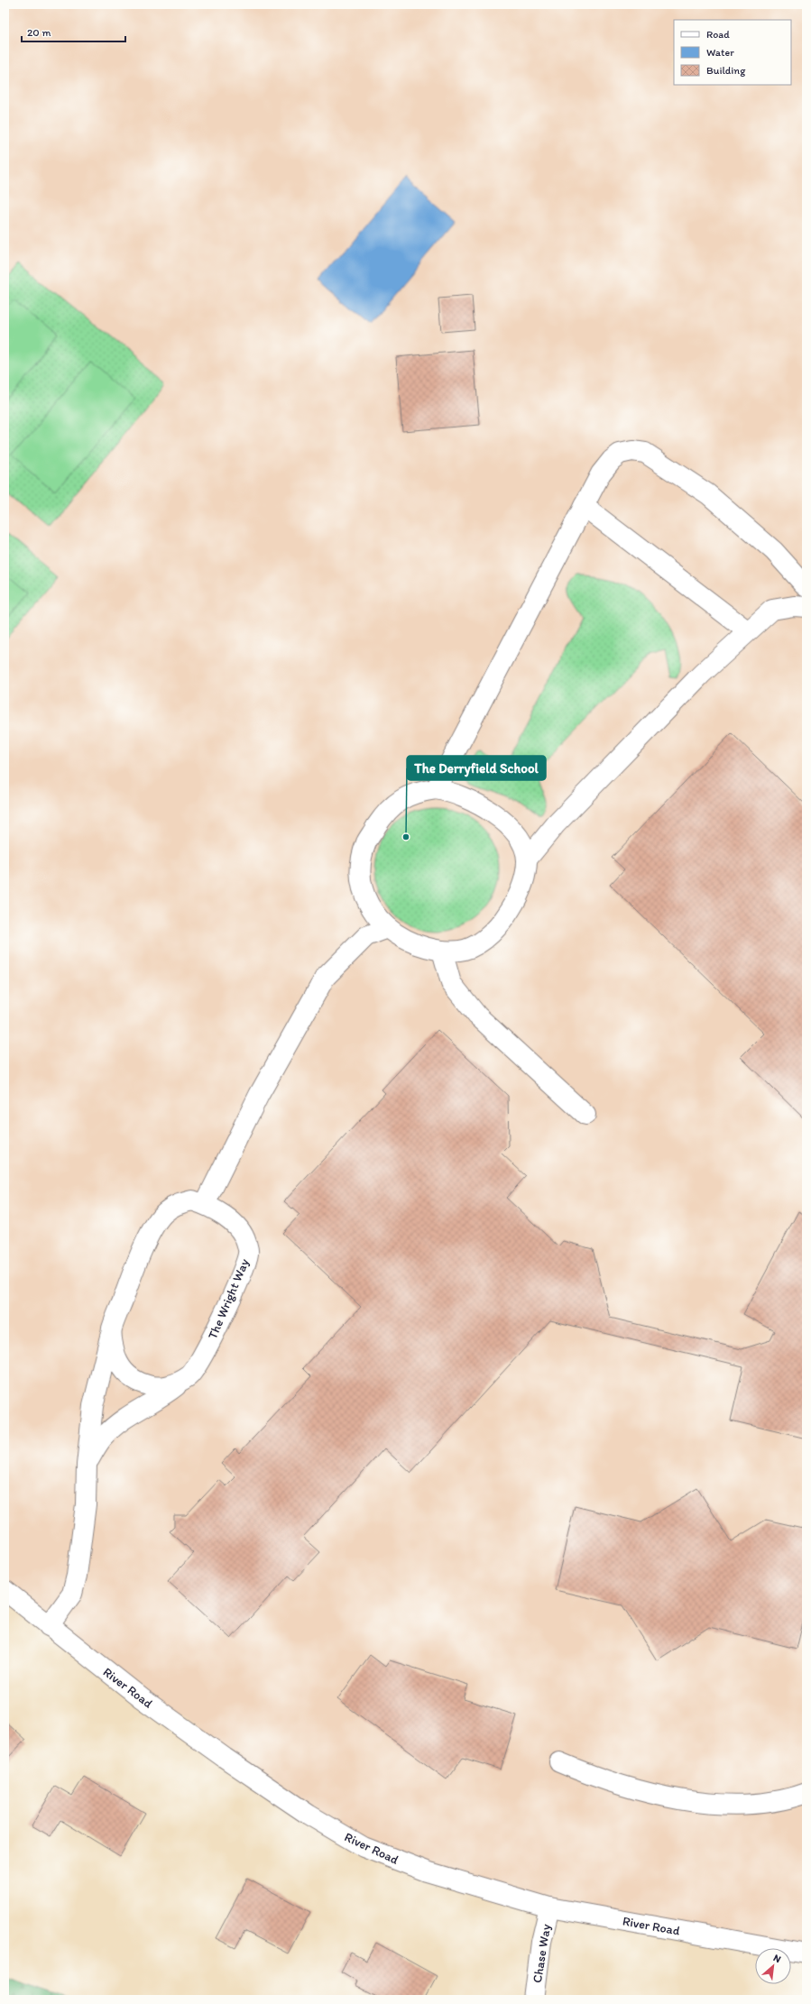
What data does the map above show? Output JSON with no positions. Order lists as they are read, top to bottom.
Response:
{
  "streets": {
    "street": ["The Wright Way", "River Road", "Chase Way"]
  },
  "crossings": [
    ["The Wright Way", "River Road"],
    ["River Road", "Chase Way"]
  ],
  "places": ["The Derryfield School"],
  "legend": ["Road", "Water", "Building"],
  "scale_bar": "20 m",
  "north": "top right"
}
